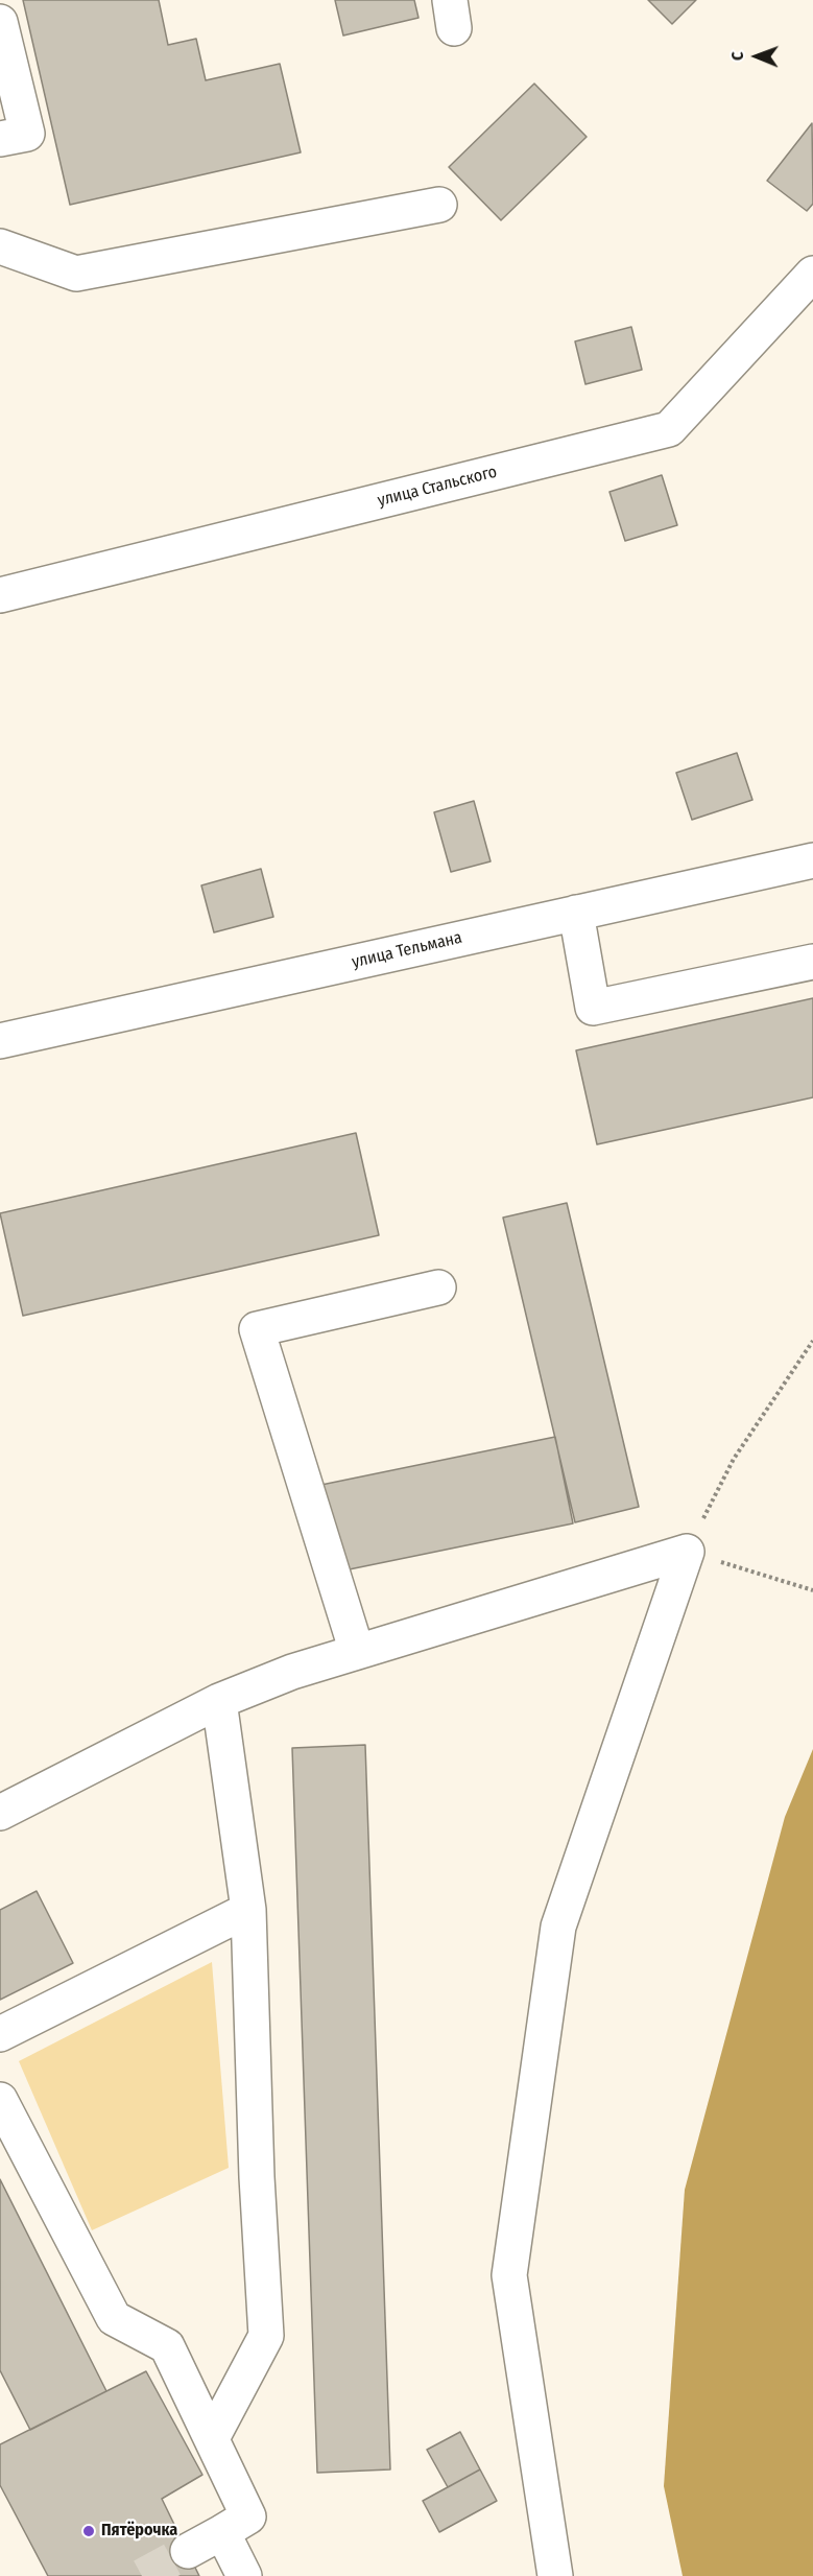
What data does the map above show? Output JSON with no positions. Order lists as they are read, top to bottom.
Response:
{
  "streets": {
    "street": ["улица Стальского", "улица Тельмана"]
  },
  "places": ["Пятёрочка"],
  "north": "left"
}
